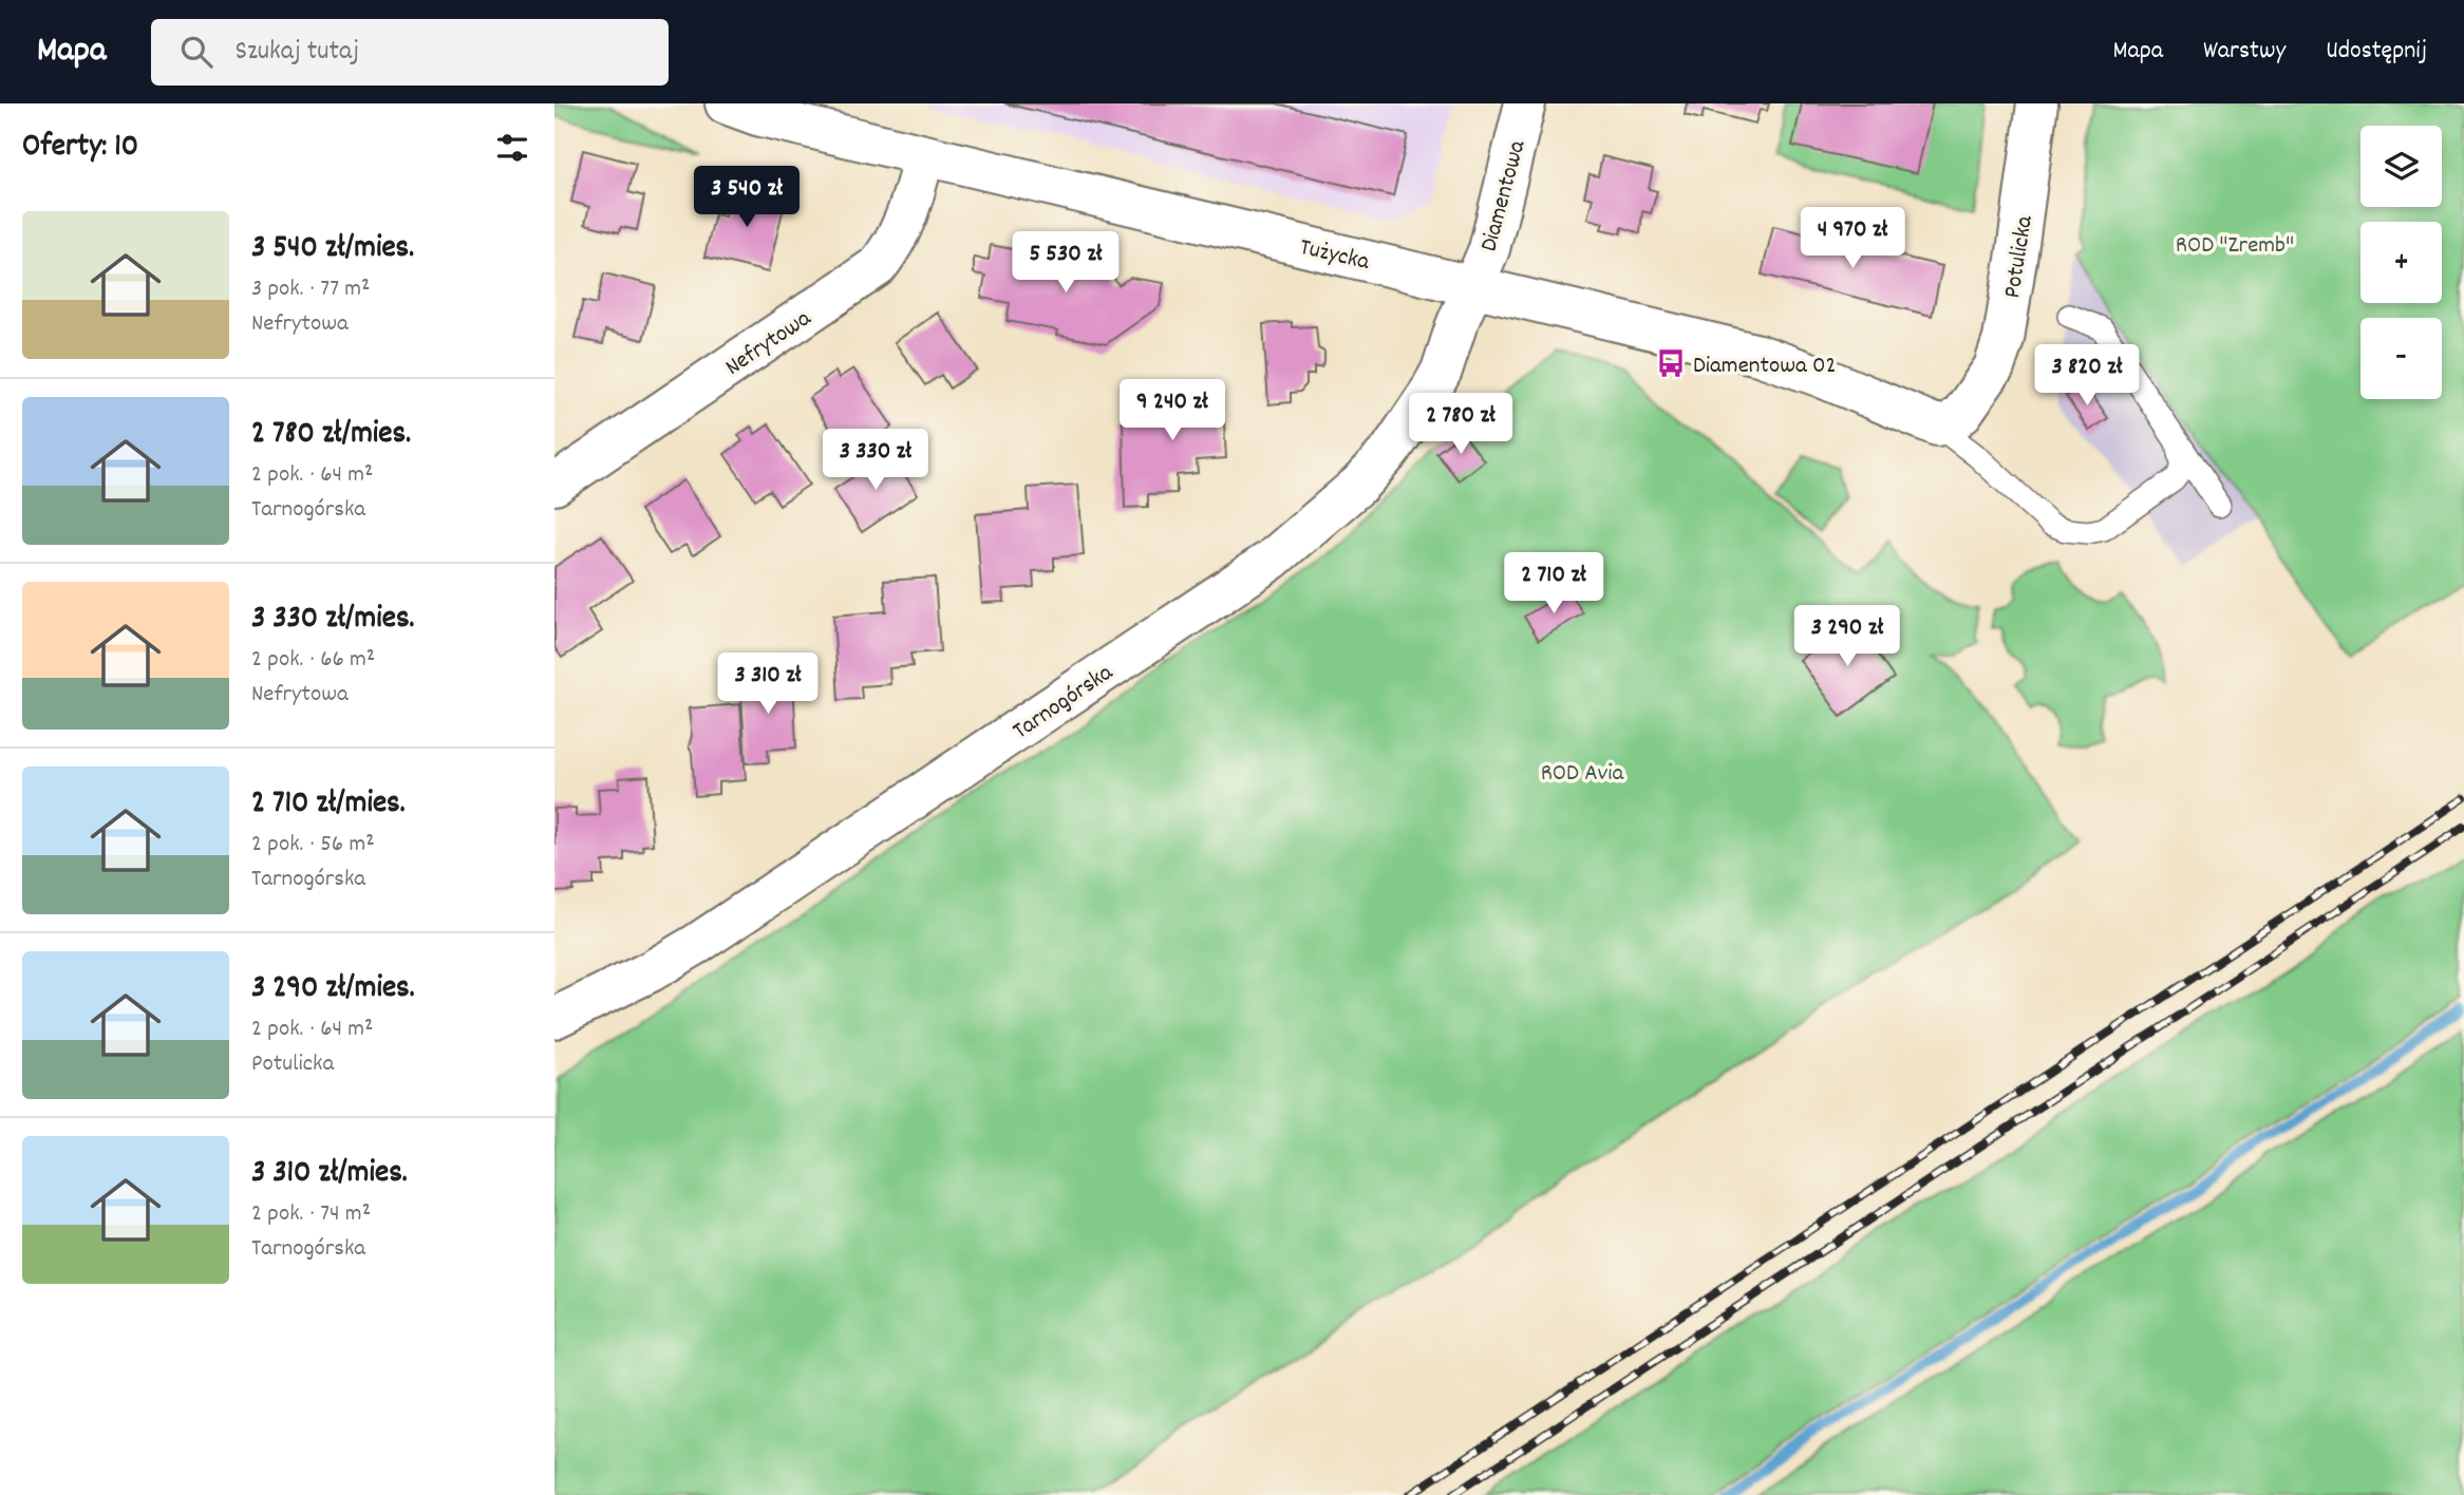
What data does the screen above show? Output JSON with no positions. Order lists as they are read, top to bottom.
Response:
{
  "streets": {
    "street": [
      "Diamentowa",
      "Tużycka",
      "Potulicka",
      "Nefrytowa",
      "Tarnogórska"
    ]
  },
  "crossings": [
    ["Diamentowa", "Tużycka"],
    ["Diamentowa", "Tarnogórska"],
    ["Tużycka", "Potulicka"],
    ["Tużycka", "Nefrytowa"],
    ["Tużycka", "Tarnogórska"]
  ],
  "parks": ["ROD \"Zremb\"", "ROD Avia"],
  "places": {
    "bus stop": ["Diamentowa 02"]
  },
  "page": {
    "header": "Mapa",
    "search": "Szukaj tutaj",
    "nav": ["Mapa", "Warstwy", "Udostępnij"],
    "heading": "Oferty: 10",
    "map_buttons": ["+", "−"],
    "price": [
      "3 540 zł",
      "4 970 zł",
      "5 530 zł",
      "3 820 zł",
      "9 240 zł",
      "2 780 zł",
      "3 330 zł",
      "2 710 zł",
      "3 290 zł",
      "3 310 zł"
    ],
    "list": [
      {
        "name": "3 540 zł/mies.",
        "note": "3 pok. · 77 m² · Nefrytowa"
      },
      {
        "name": "2 780 zł/mies.",
        "note": "2 pok. · 64 m² · Tarnogórska"
      },
      {
        "name": "3 330 zł/mies.",
        "note": "2 pok. · 66 m² · Nefrytowa"
      },
      {
        "name": "2 710 zł/mies.",
        "note": "2 pok. · 56 m² · Tarnogórska"
      },
      {
        "name": "3 290 zł/mies.",
        "note": "2 pok. · 64 m² · Potulicka"
      },
      {
        "name": "3 310 zł/mies.",
        "note": "2 pok. · 74 m² · Tarnogórska"
      }
    ]
  }
}
